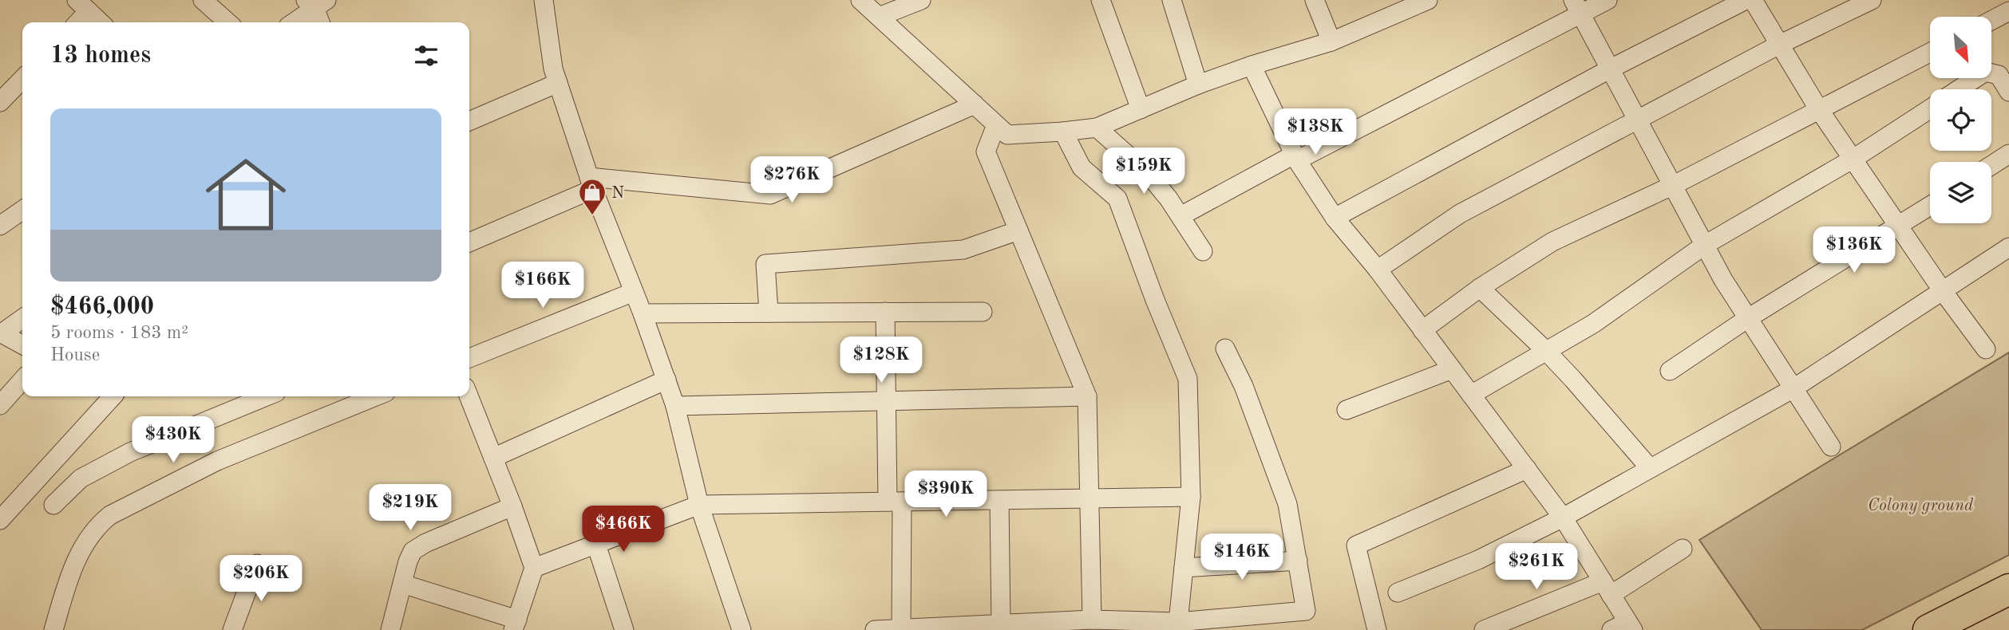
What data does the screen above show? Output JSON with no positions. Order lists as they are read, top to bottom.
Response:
{
  "parks": ["Colony ground"],
  "places": {
    "shop": ["N"]
  },
  "north": "bottom right",
  "page": {
    "heading": "13 homes",
    "list": [
      {
        "name": "$466,000",
        "note": "5 rooms · 183 m² · House"
      }
    ],
    "price": [
      "$138K",
      "$159K",
      "$276K",
      "$136K",
      "$166K",
      "$128K",
      "$430K",
      "$390K",
      "$219K",
      "$466K",
      "$146K",
      "$261K",
      "$206K"
    ]
  }
}
